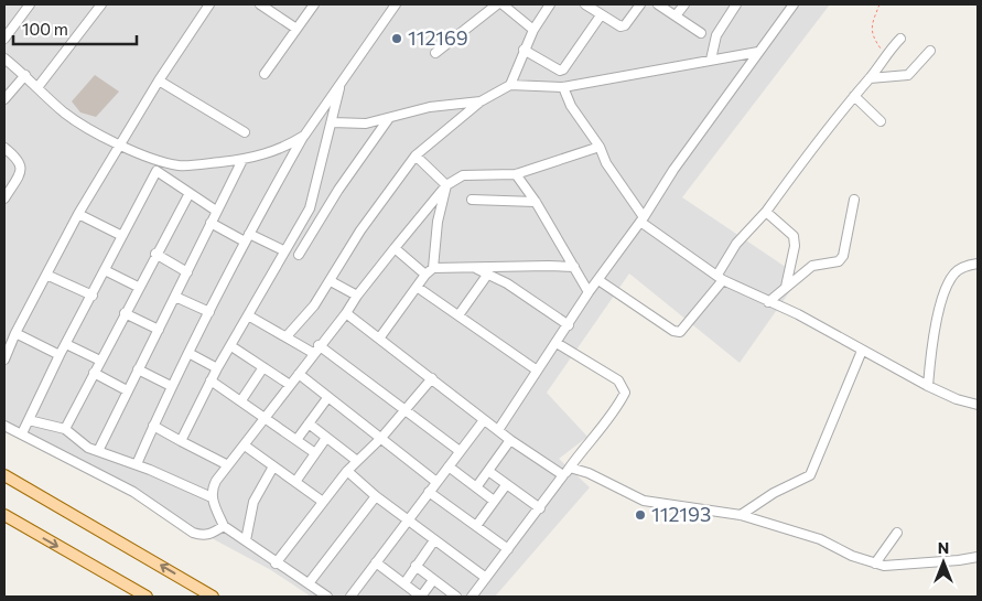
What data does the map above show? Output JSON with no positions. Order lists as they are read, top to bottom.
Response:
{
  "places": ["112169", "112193"],
  "scale_bar": "100 m",
  "north": "top"
}
